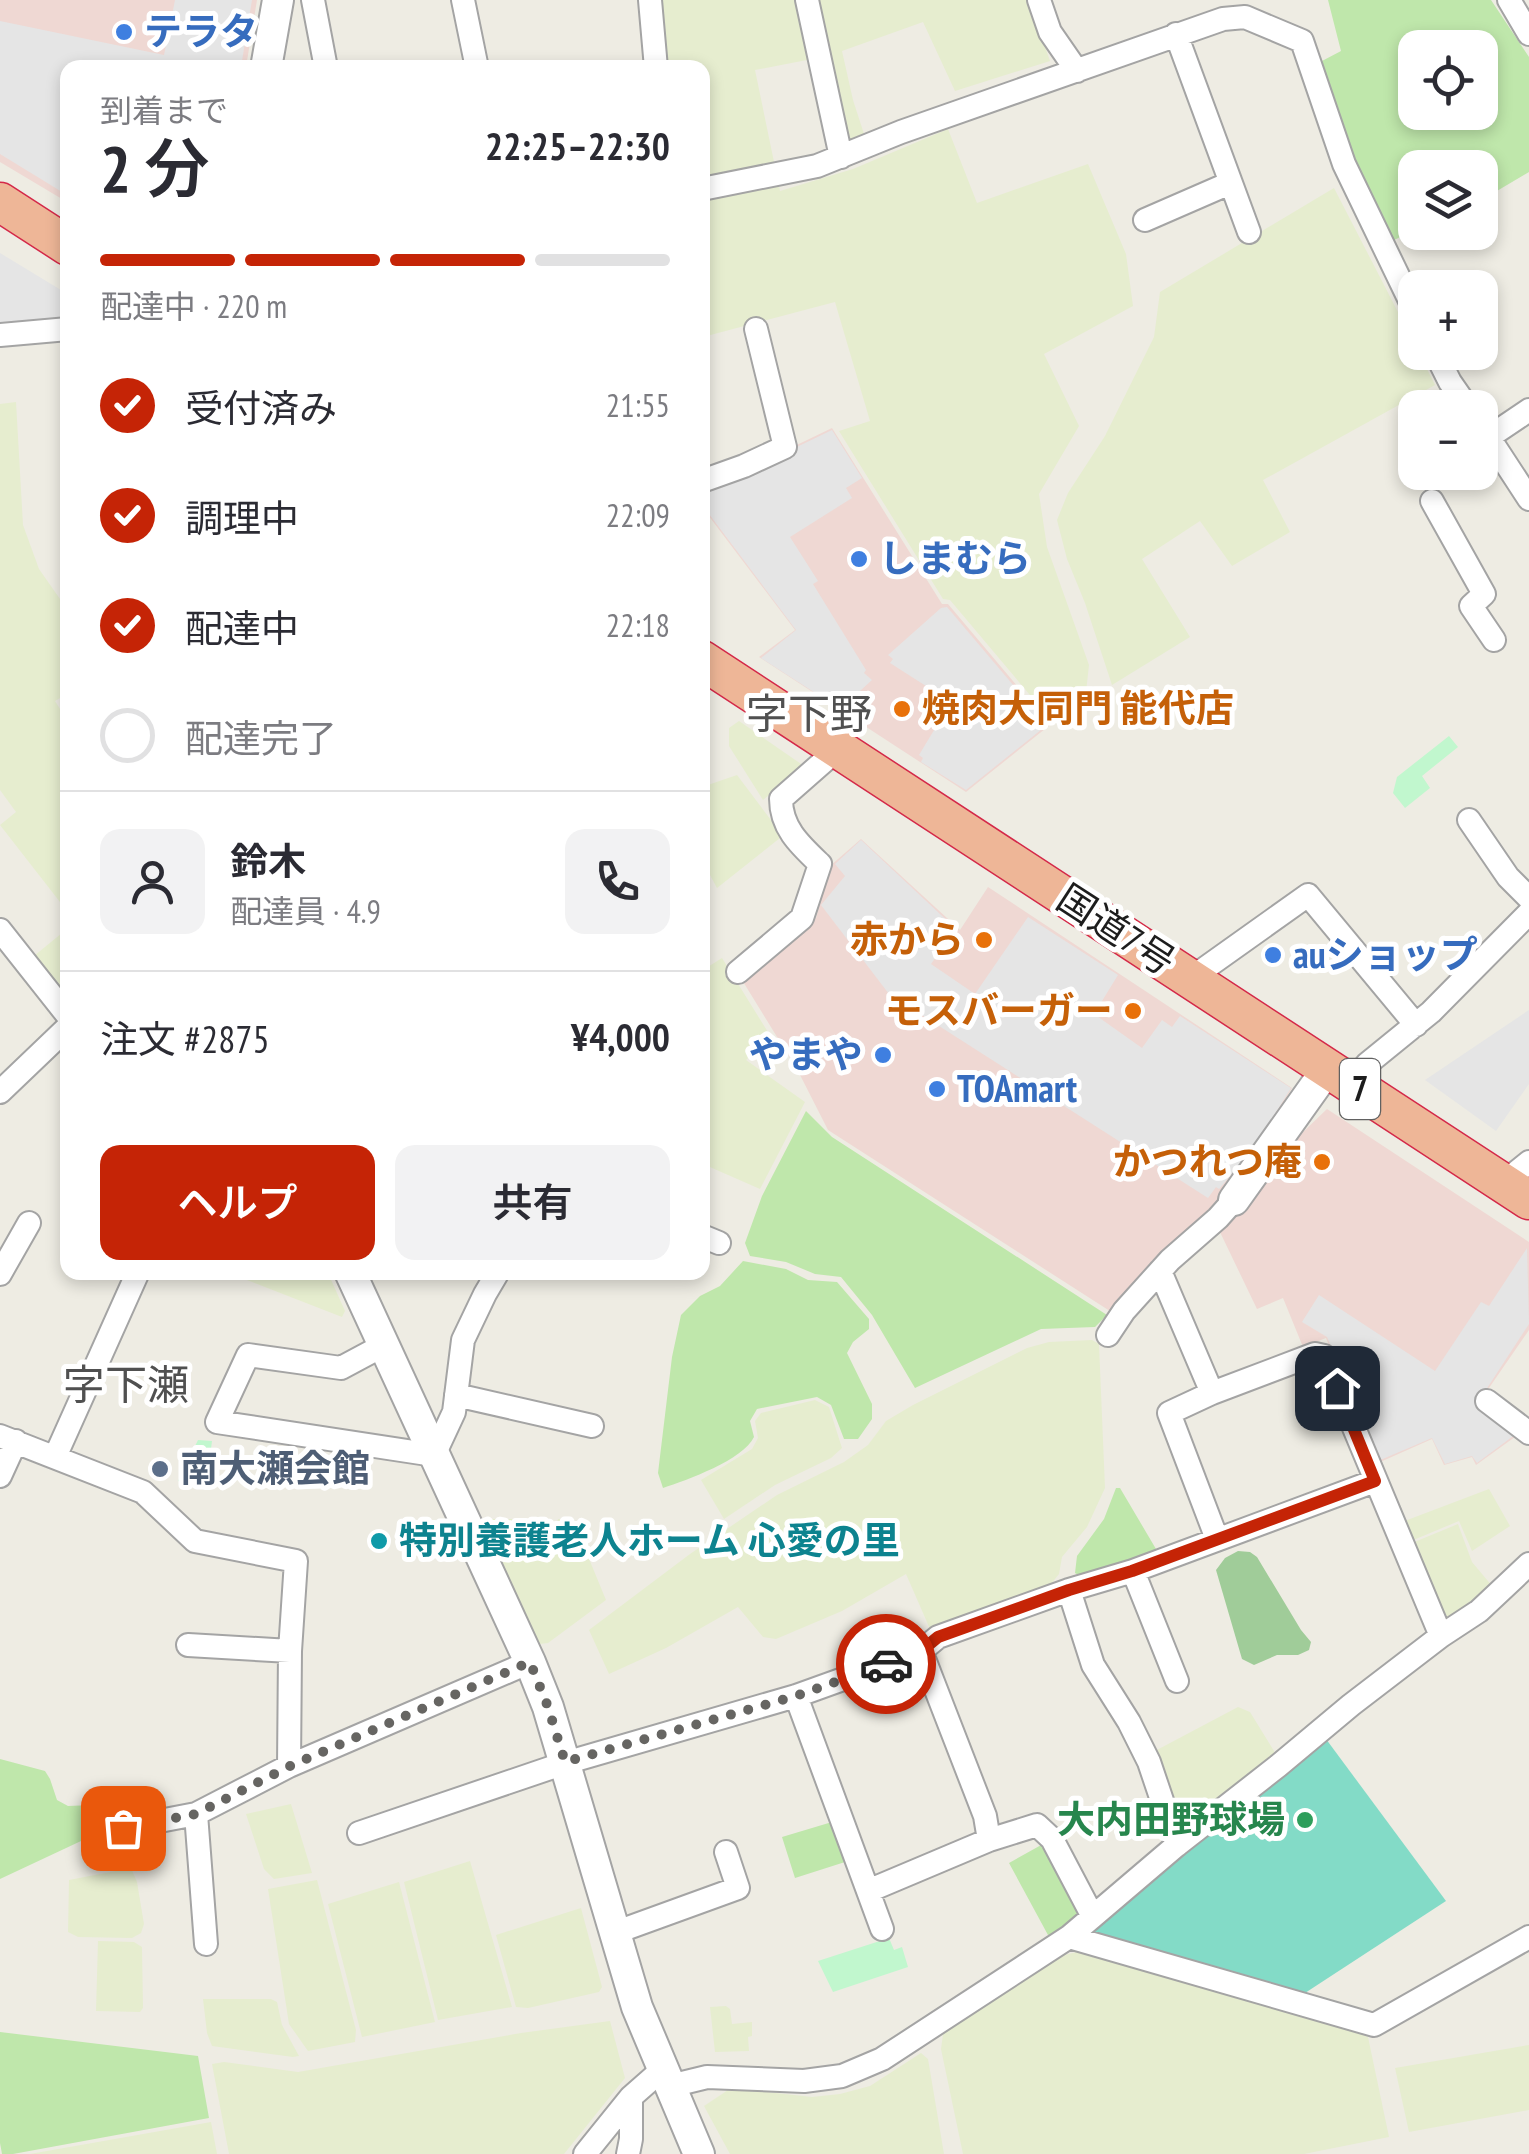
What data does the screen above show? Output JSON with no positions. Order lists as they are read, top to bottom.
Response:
{
  "streets": {
    "highway": ["国道7号", "7"]
  },
  "districts": ["字下野", "字下瀬"],
  "places": [
    "テラタ",
    "しまむら",
    "焼肉大同門 能代店",
    "赤から",
    "auショップ",
    "モスバーガー",
    "やまや",
    "TOAmart",
    "かつれつ庵",
    "南大瀬会館",
    "特別養護老人ホーム 心愛の里",
    "大内田野球場"
  ],
  "page": {
    "map_buttons": ["+", "−"],
    "heading": ["2 分", "到着まで", "22:25–22:30"],
    "panel": [
      "鈴木",
      "配達員 · 4.9",
      "注文 #2875",
      "¥4,000"
    ],
    "bar": "配達中 · 220 m",
    "list": [
      ["受付済み", "21:55"],
      ["調理中", "22:09"],
      ["配達中", "22:18"],
      "配達完了"
    ],
    "buttons": ["ヘルプ", "共有"]
  }
}
